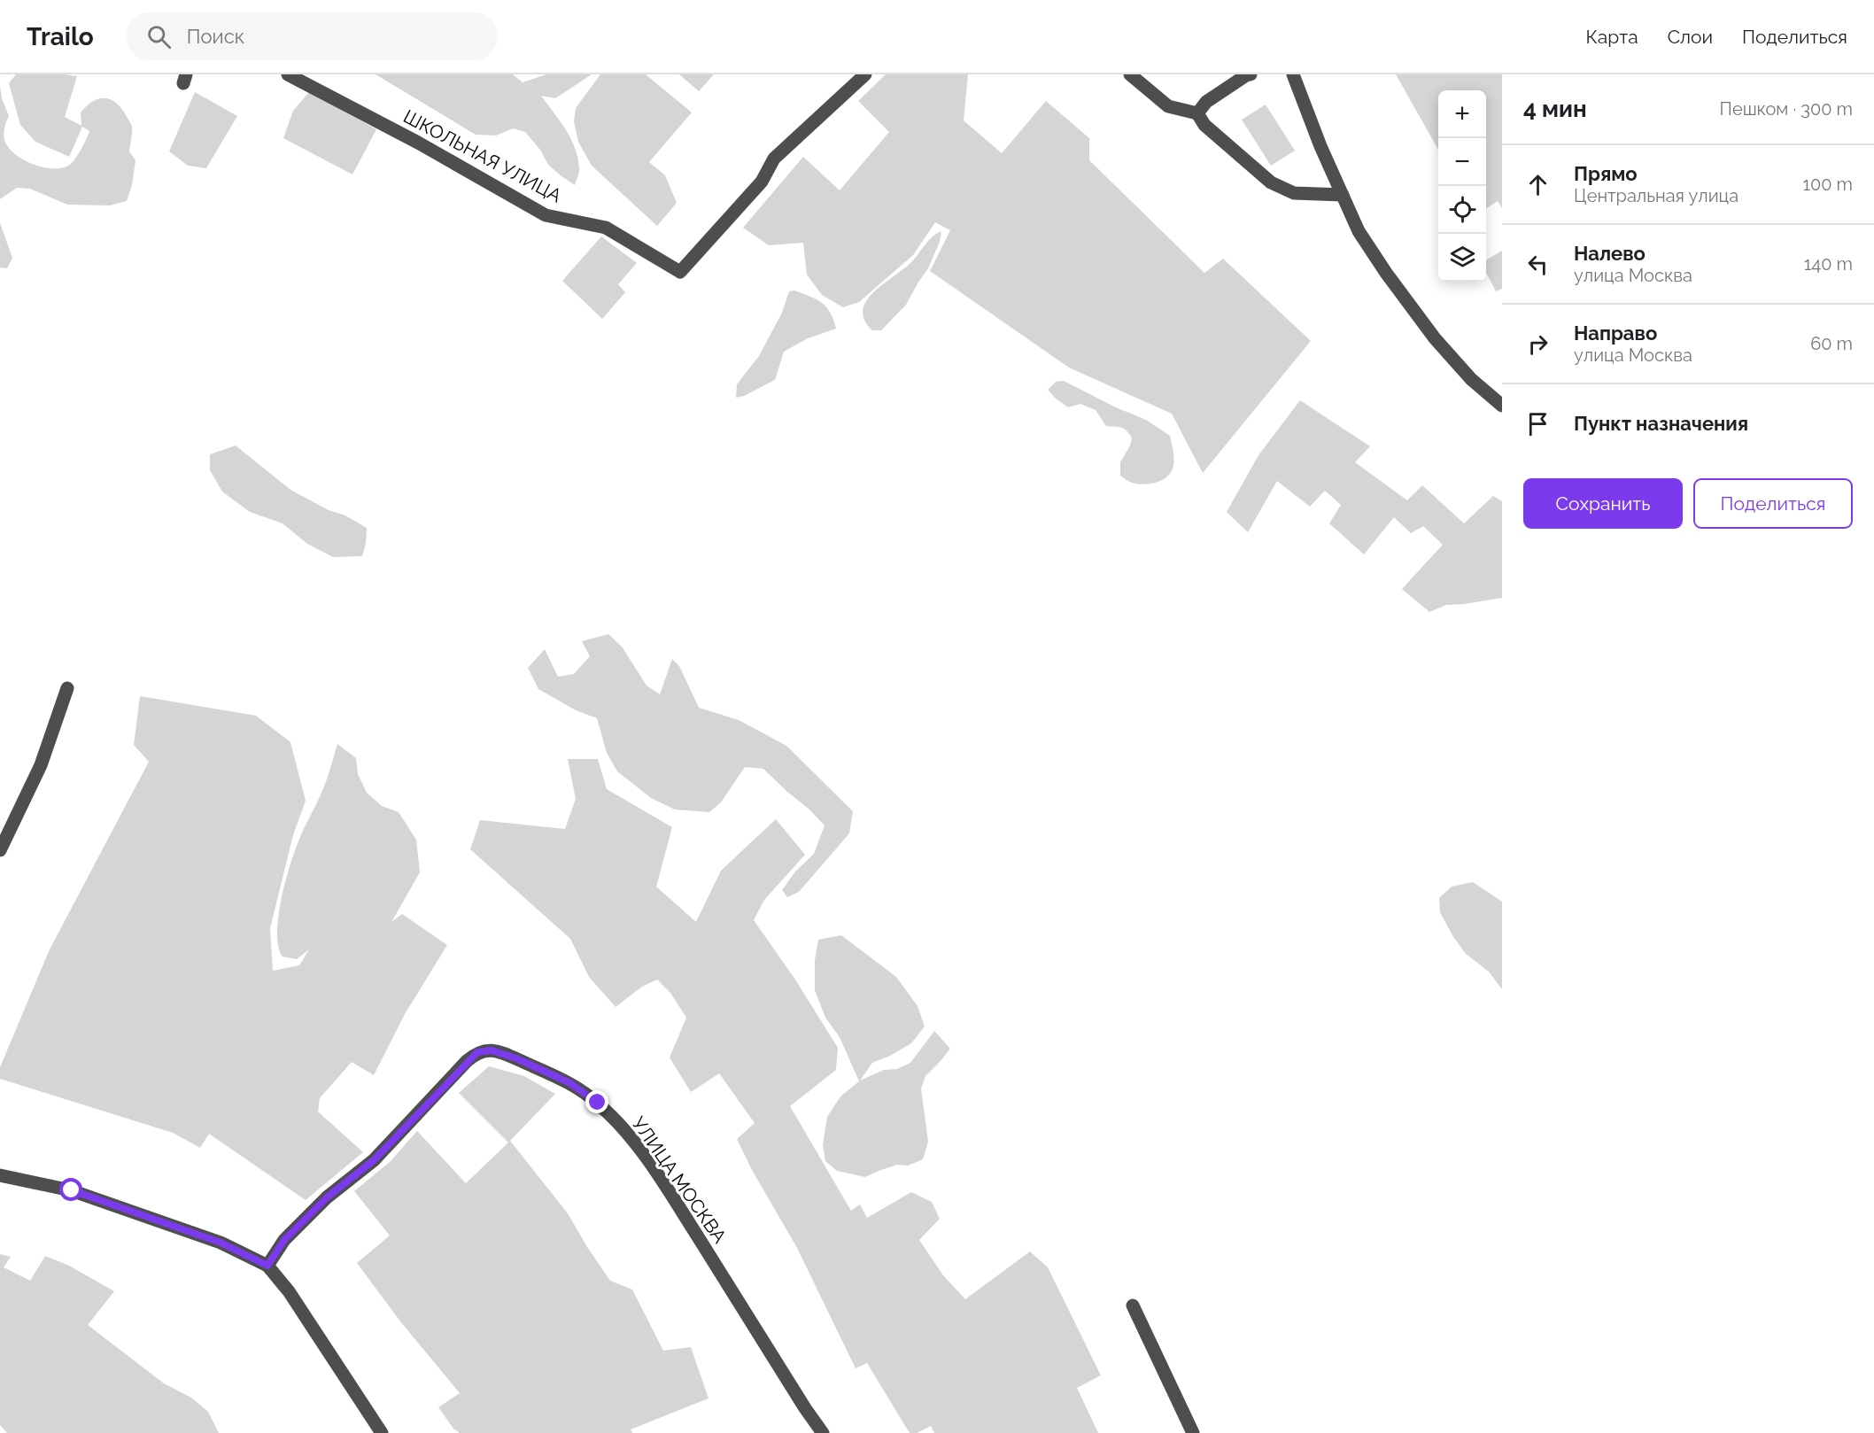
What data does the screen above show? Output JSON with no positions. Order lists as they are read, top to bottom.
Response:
{
  "streets": {
    "street": ["ШКОЛЬНАЯ УЛИЦА", "УЛИЦА МОСКВА"]
  },
  "page": {
    "header": "Trailo",
    "search": "Поиск",
    "nav": ["Карта", "Слои", "Поделиться"],
    "heading": ["4 мин", "Пешком · 300 m"],
    "map_buttons": ["+", "−"],
    "list": [
      ["Прямо", "Центральная улица", "100 m"],
      ["Налево", "улица Москва", "140 m"],
      ["Направо", "улица Москва", "60 m"],
      "Пункт назначения"
    ],
    "buttons": ["Сохранить", "Поделиться"]
  }
}
